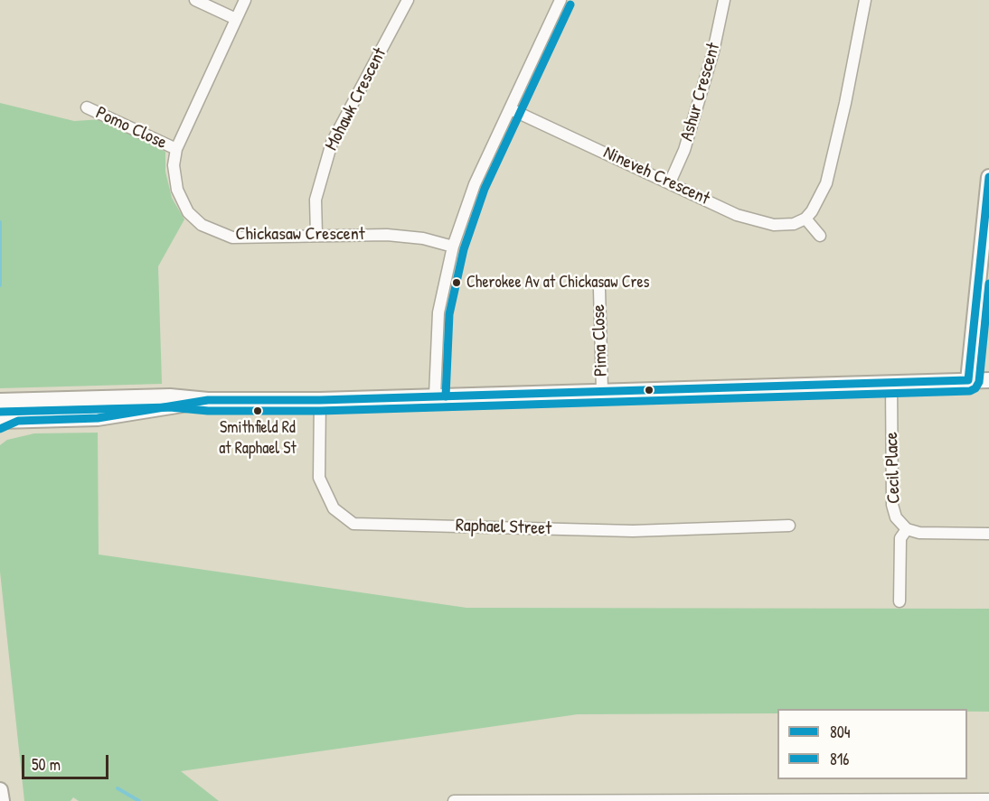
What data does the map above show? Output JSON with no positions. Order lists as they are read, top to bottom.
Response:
{
  "streets": {
    "street": [
      "Ashur Crescent",
      "Mohawk Crescent",
      "Pomo Close",
      "Nineveh Crescent",
      "Chickasaw Crescent",
      "Pima Close",
      "Cecil Place",
      "Raphael Street"
    ]
  },
  "crossings": [
    ["Ashur Crescent", "Nineveh Crescent"],
    ["Mohawk Crescent", "Chickasaw Crescent"],
    ["Pomo Close", "Chickasaw Crescent"]
  ],
  "places": ["Cherokee Av at Chickasaw Cres", "Smithfield Rd at Raphael St"],
  "lines": ["transit line 816", "transit line 804"],
  "legend": ["804", "816"],
  "scale_bar": "50 m"
}
